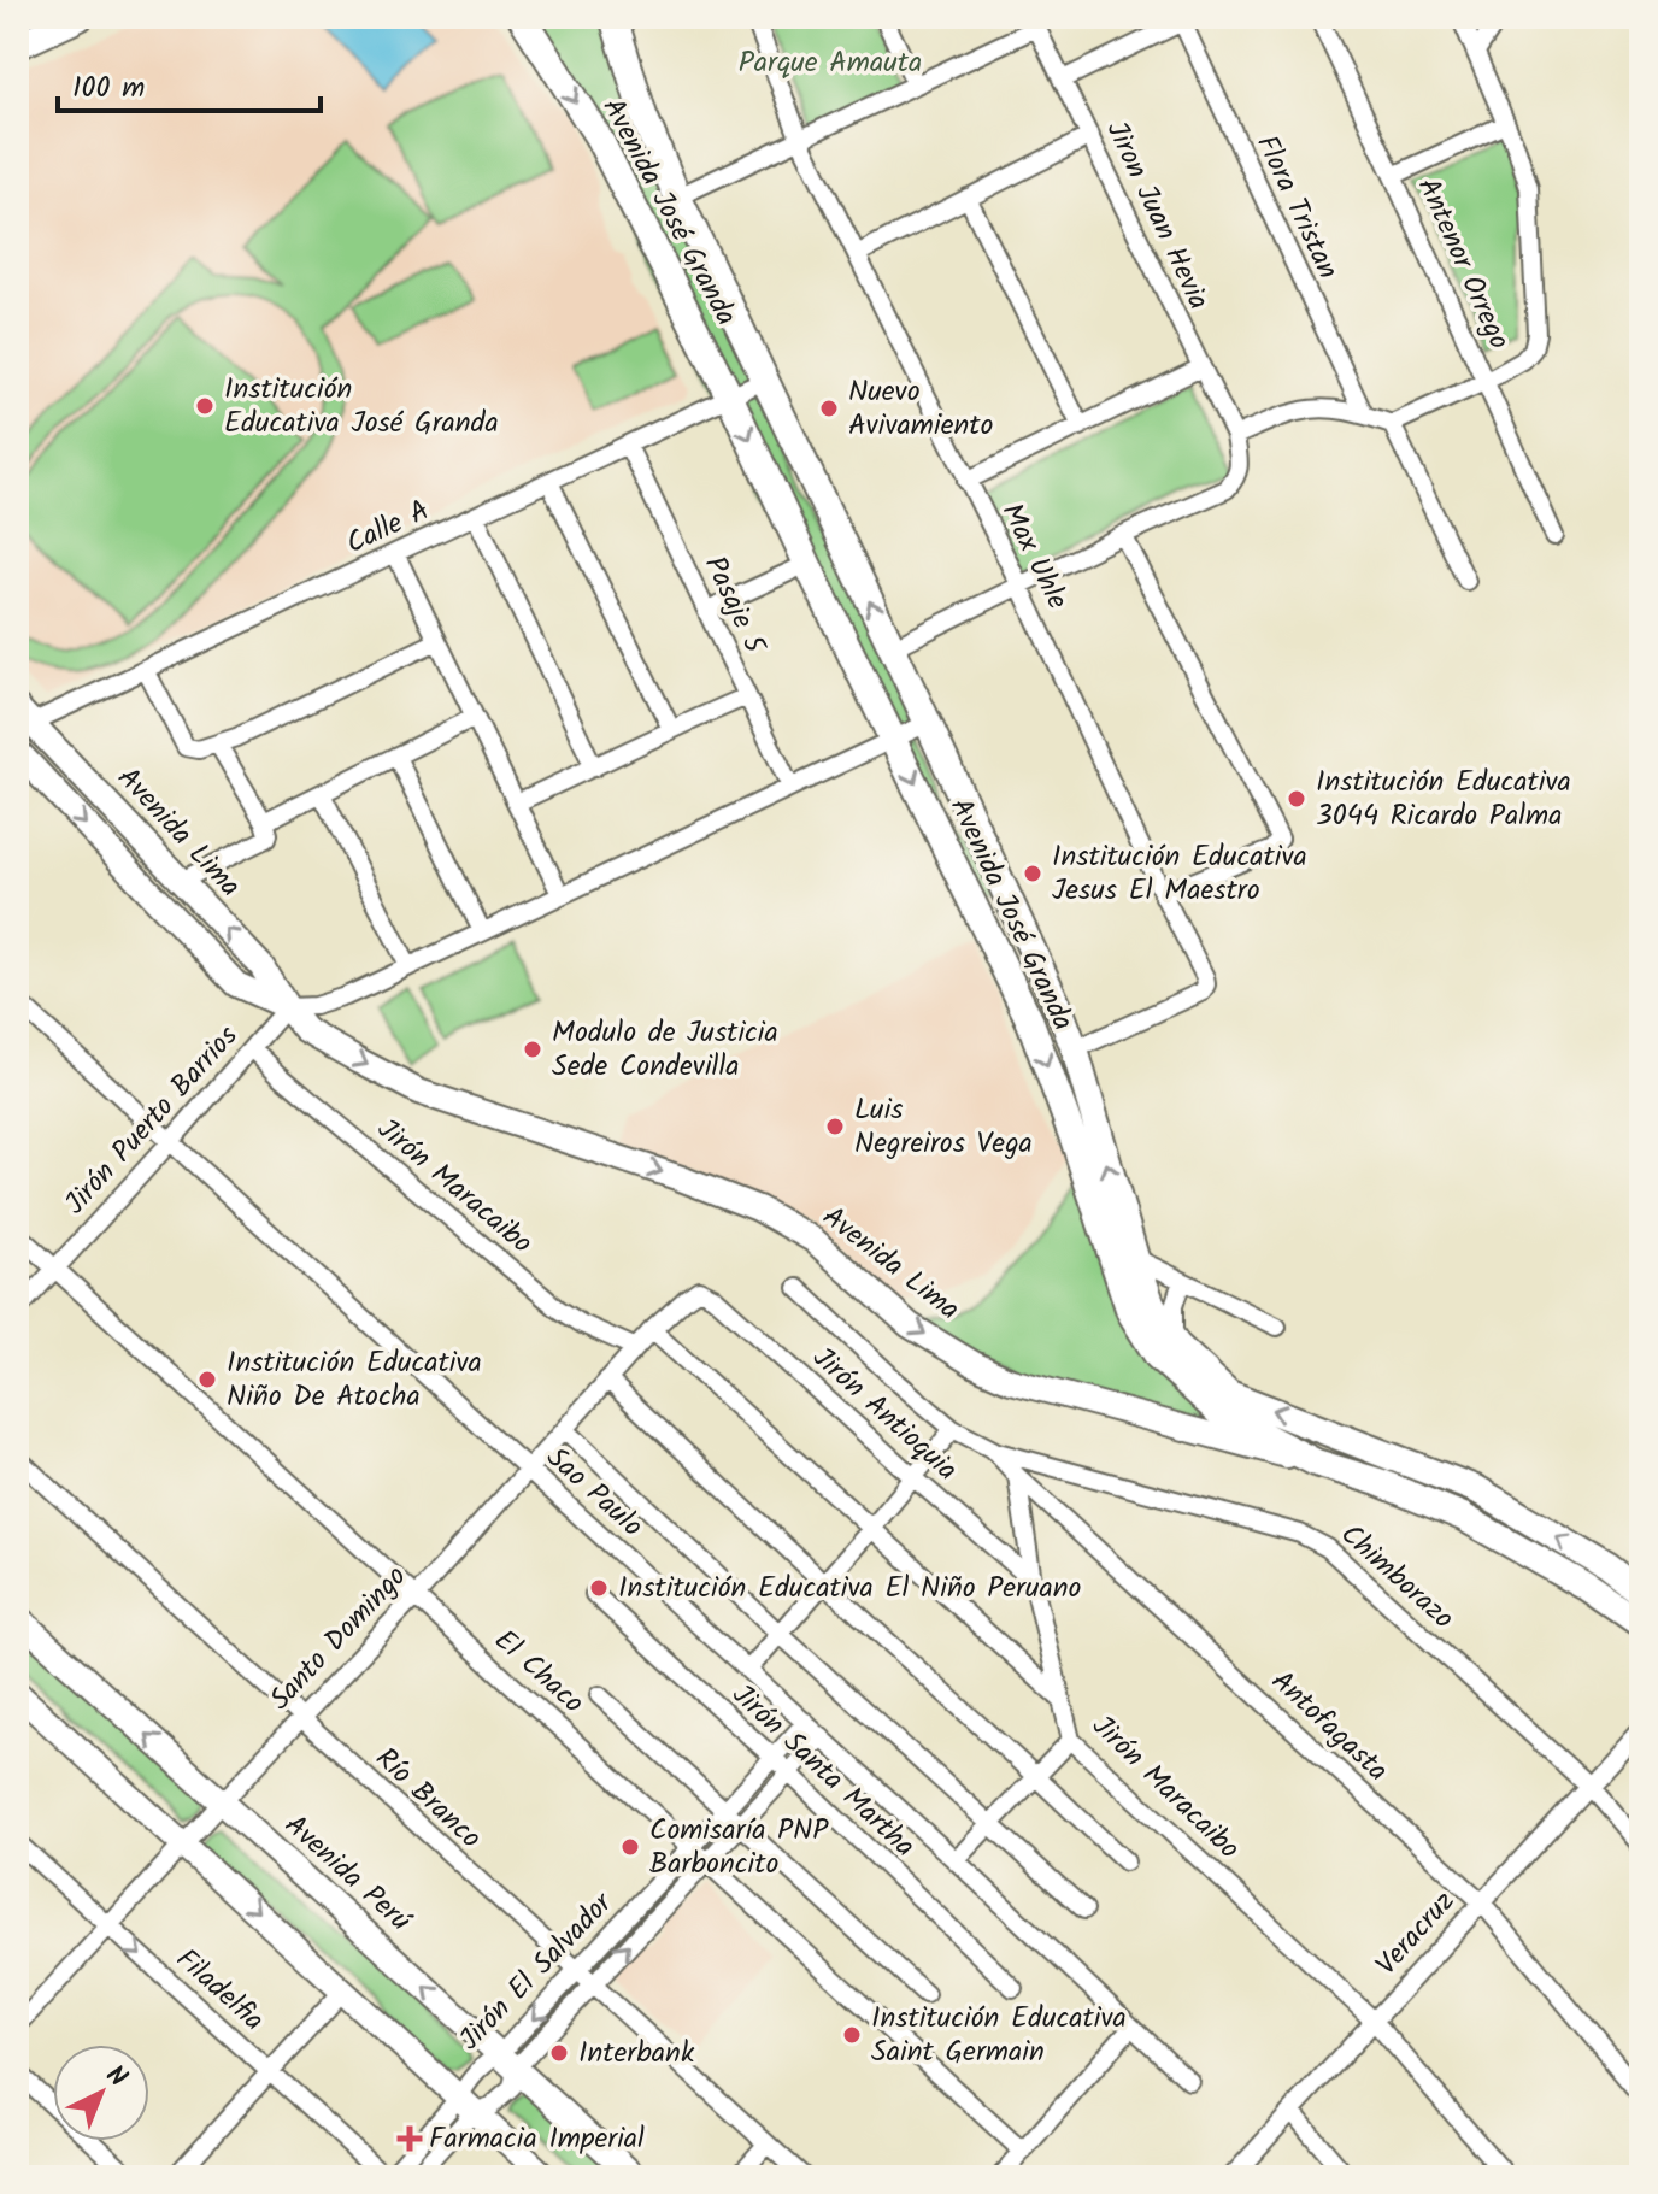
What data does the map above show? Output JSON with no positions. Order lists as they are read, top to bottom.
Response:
{
  "streets": {
    "main road": ["Avenida José Granda", "Avenida Lima", "Avenida Perú"],
    "street": [
      "Flora Tristan",
      "Jiron Juan Hevia",
      "Antenor Orrego",
      "Calle A",
      "Max Uhle",
      "Pasaje 5",
      "Jirón Puerto Barrios",
      "Jirón Maracaibo",
      "Jirón Antioquia",
      "Sao Paulo",
      "Chimborazo",
      "Santo Domingo",
      "El Chaco",
      "Antofagasta",
      "Jirón Santa Martha",
      "Río Branco",
      "Veracruz",
      "Jirón El Salvador",
      "Filadelfia"
    ]
  },
  "crossings": [
    ["Avenida José Granda", "Calle A"],
    ["Avenida José Granda", "Max Uhle"],
    ["Avenida José Granda", "Avenida Lima"],
    ["Calle A", "Pasaje 5"],
    ["Calle A", "Avenida Lima"],
    ["Avenida Lima", "Jirón Puerto Barrios"],
    ["Jirón Puerto Barrios", "Jirón Maracaibo"],
    ["Jirón Puerto Barrios", "Sao Paulo"],
    ["Jirón Puerto Barrios", "El Chaco"],
    ["Jirón Maracaibo", "Santo Domingo"],
    ["Jirón Maracaibo", "Veracruz"],
    ["Jirón Antioquia", "Santo Domingo"],
    ["Sao Paulo", "Santo Domingo"],
    ["Sao Paulo", "Jirón El Salvador"],
    ["Chimborazo", "Antofagasta"],
    ["Chimborazo", "Veracruz"],
    ["Santo Domingo", "El Chaco"],
    ["Santo Domingo", "Río Branco"],
    ["Santo Domingo", "Avenida Perú"],
    ["Santo Domingo", "Filadelfia"],
    ["El Chaco", "Jirón El Salvador"],
    ["Antofagasta", "Veracruz"],
    ["Jirón Santa Martha", "Jirón El Salvador"],
    ["Río Branco", "Jirón El Salvador"],
    ["Avenida Perú", "Jirón El Salvador"],
    ["Jirón El Salvador", "Filadelfia"]
  ],
  "one_way": ["Filadelfia"],
  "parks": ["Parque Amauta"],
  "places": {
    "other": [
      "Institución Educativa José Granda",
      "Nuevo Avivamiento",
      "Institución Educativa 3044 Ricardo Palma",
      "Institución Educativa Jesus El Maestro",
      "Modulo de Justicia Sede Condevilla",
      "Luis Negreiros Vega",
      "Institución Educativa Niño De Atocha",
      "Institución Educativa El Niño Peruano",
      "Comisaría PNP Barboncito",
      "Institución Educativa Saint Germain",
      "Interbank"
    ],
    "health": ["Farmacia Imperial"]
  },
  "scale_bar": "100 m",
  "north": "top right"
}
